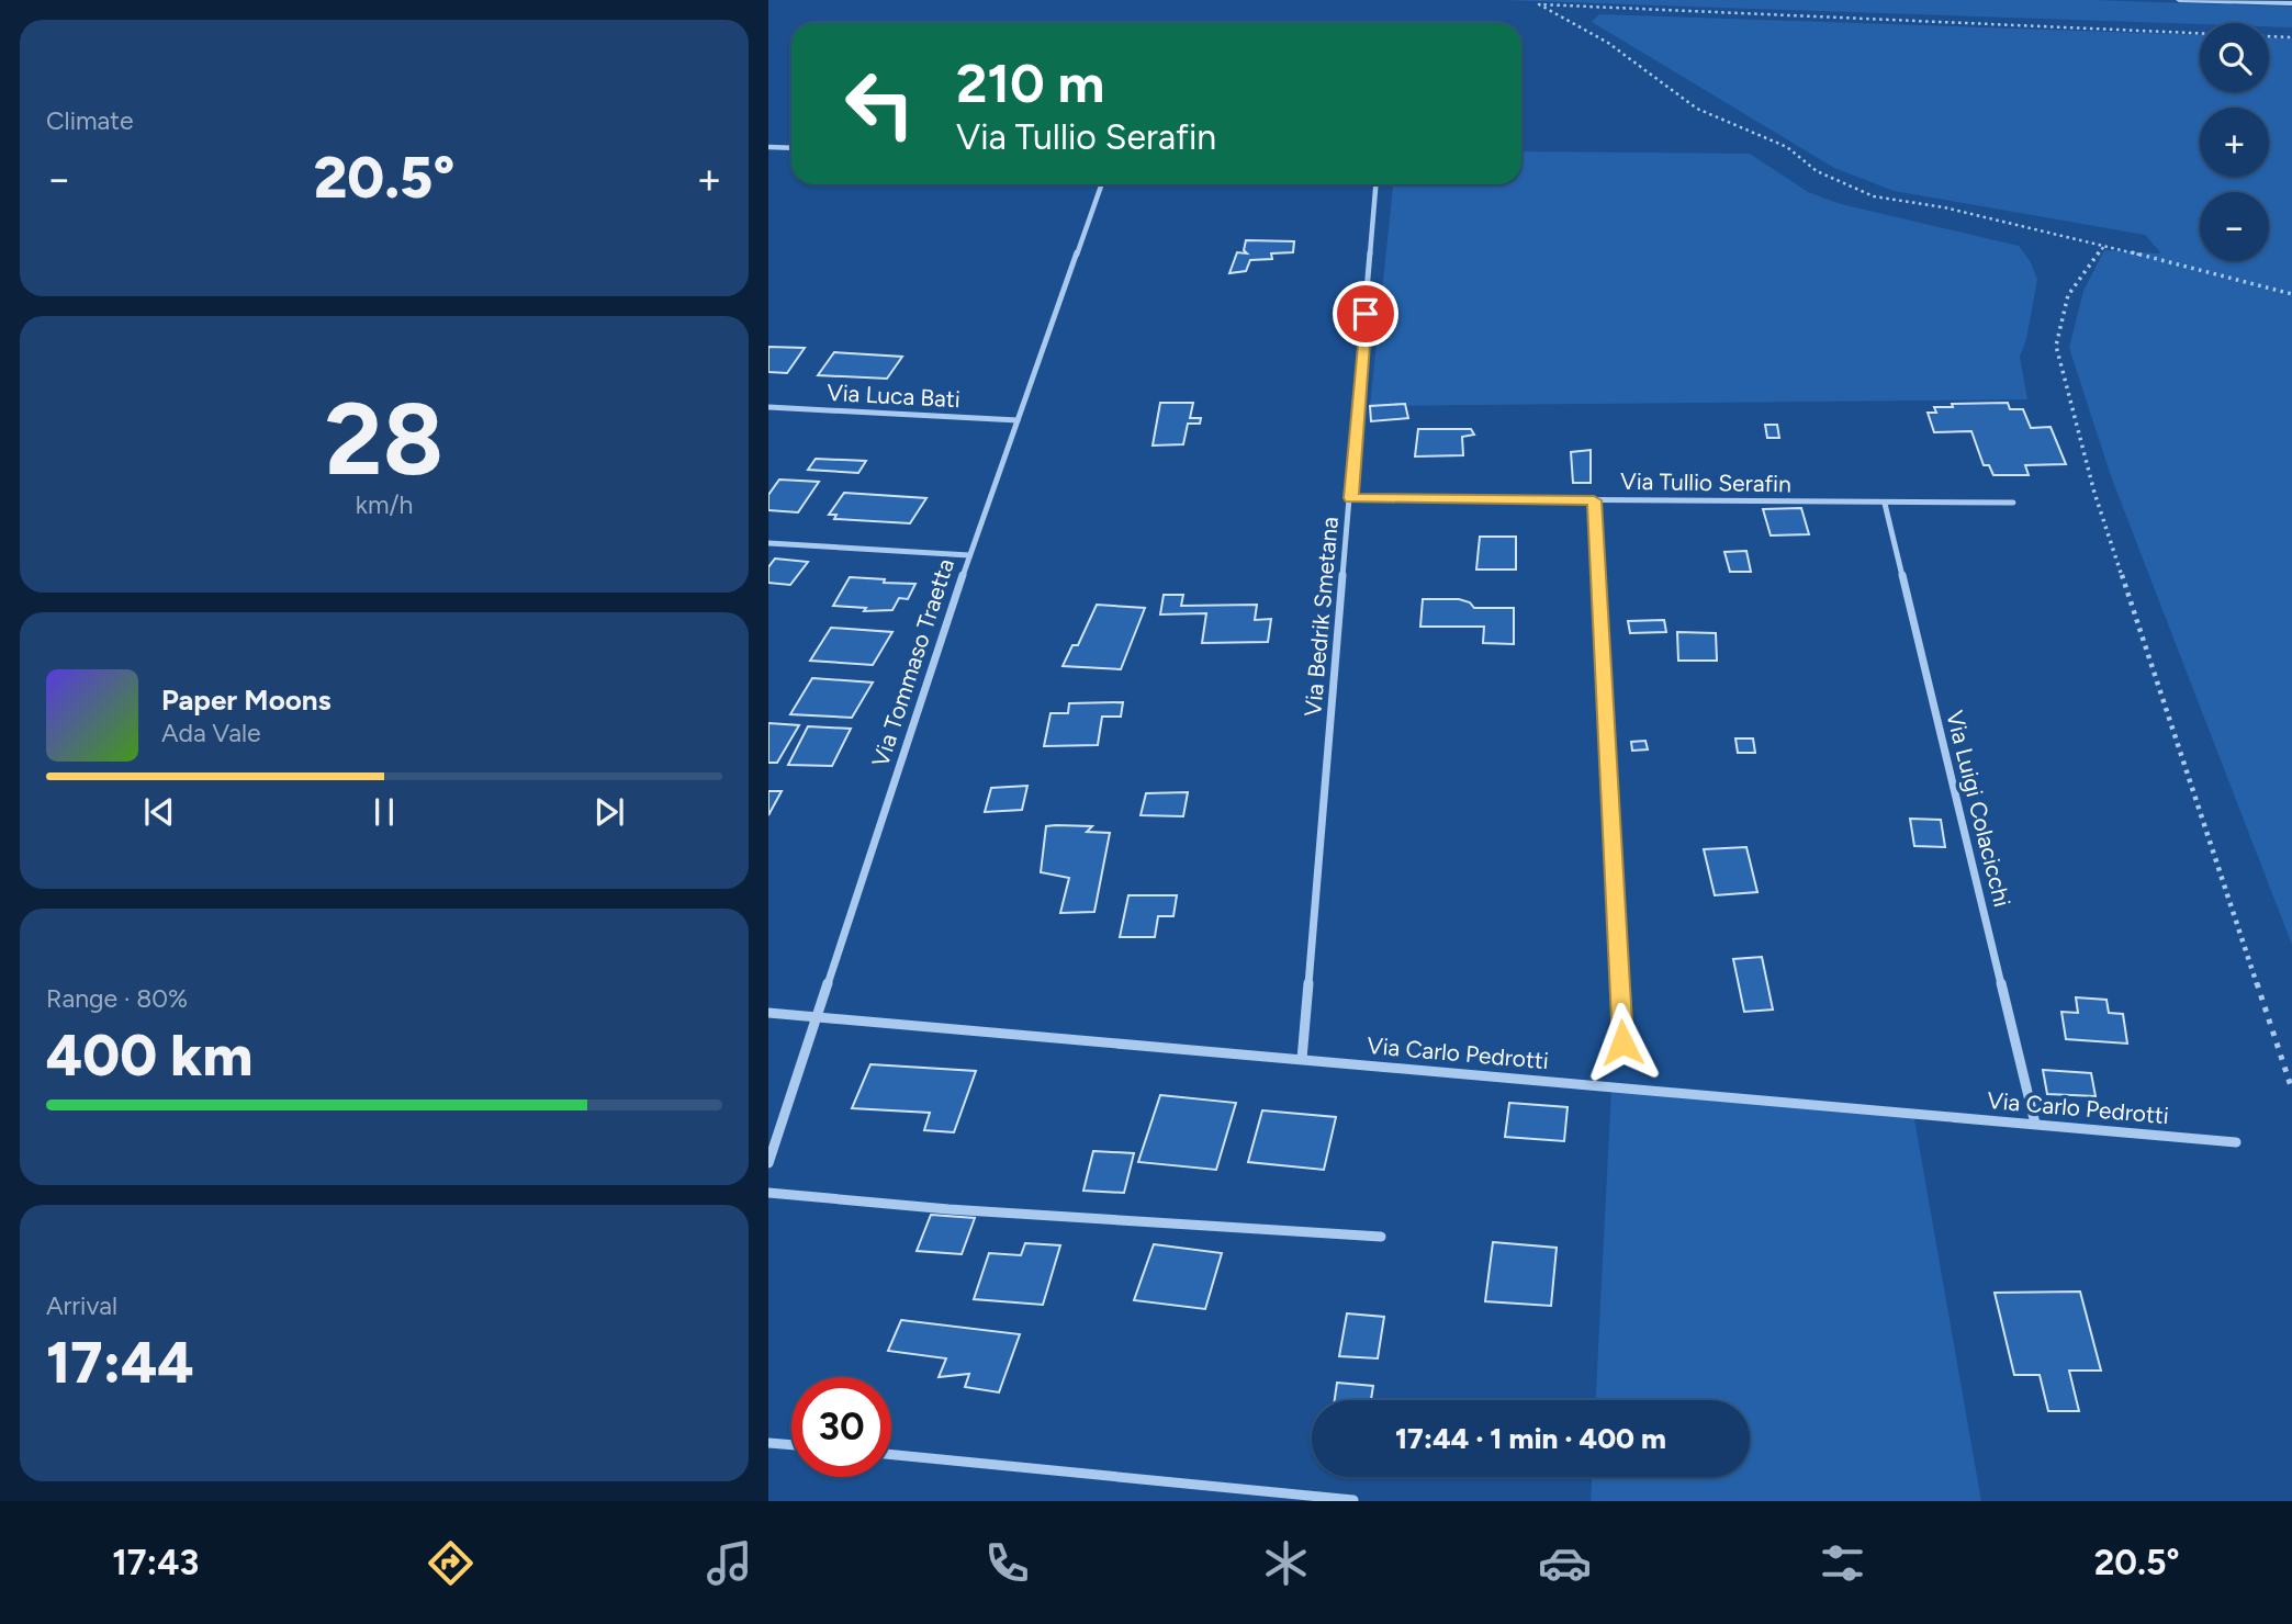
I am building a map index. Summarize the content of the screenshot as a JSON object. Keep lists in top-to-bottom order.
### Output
{
  "streets": {
    "street": [
      "Via Luca Bati",
      "Via Tullio Serafin",
      "Via Bedrik Smetana",
      "Via Tommaso Traetta",
      "Via Luigi Colacicchi",
      "Via Carlo Pedrotti"
    ]
  },
  "crossings": [
    ["Via Luca Bati", "Via Tommaso Traetta"],
    ["Via Tullio Serafin", "Via Bedrik Smetana"],
    ["Via Tullio Serafin", "Via Luigi Colacicchi"],
    ["Via Bedrik Smetana", "Via Carlo Pedrotti"],
    ["Via Tommaso Traetta", "Via Carlo Pedrotti"],
    ["Via Luigi Colacicchi", "Via Carlo Pedrotti"]
  ],
  "page": {
    "tile": [
      "Climate",
      ["28", "km/h"],
      ["Range · 80%", "400 km"],
      ["Arrival", "17:44"]
    ],
    "map_buttons": ["+", "−"],
    "turn": ["210 m", "Via Tullio Serafin"],
    "heat": ["−", "20.5°", "+"],
    "song": ["Paper Moons", "Ada Vale"],
    "limit": "30",
    "trip": "17:44 · 1 min · 400 m",
    "tabs": ["17:43", "20.5°"]
  }
}
